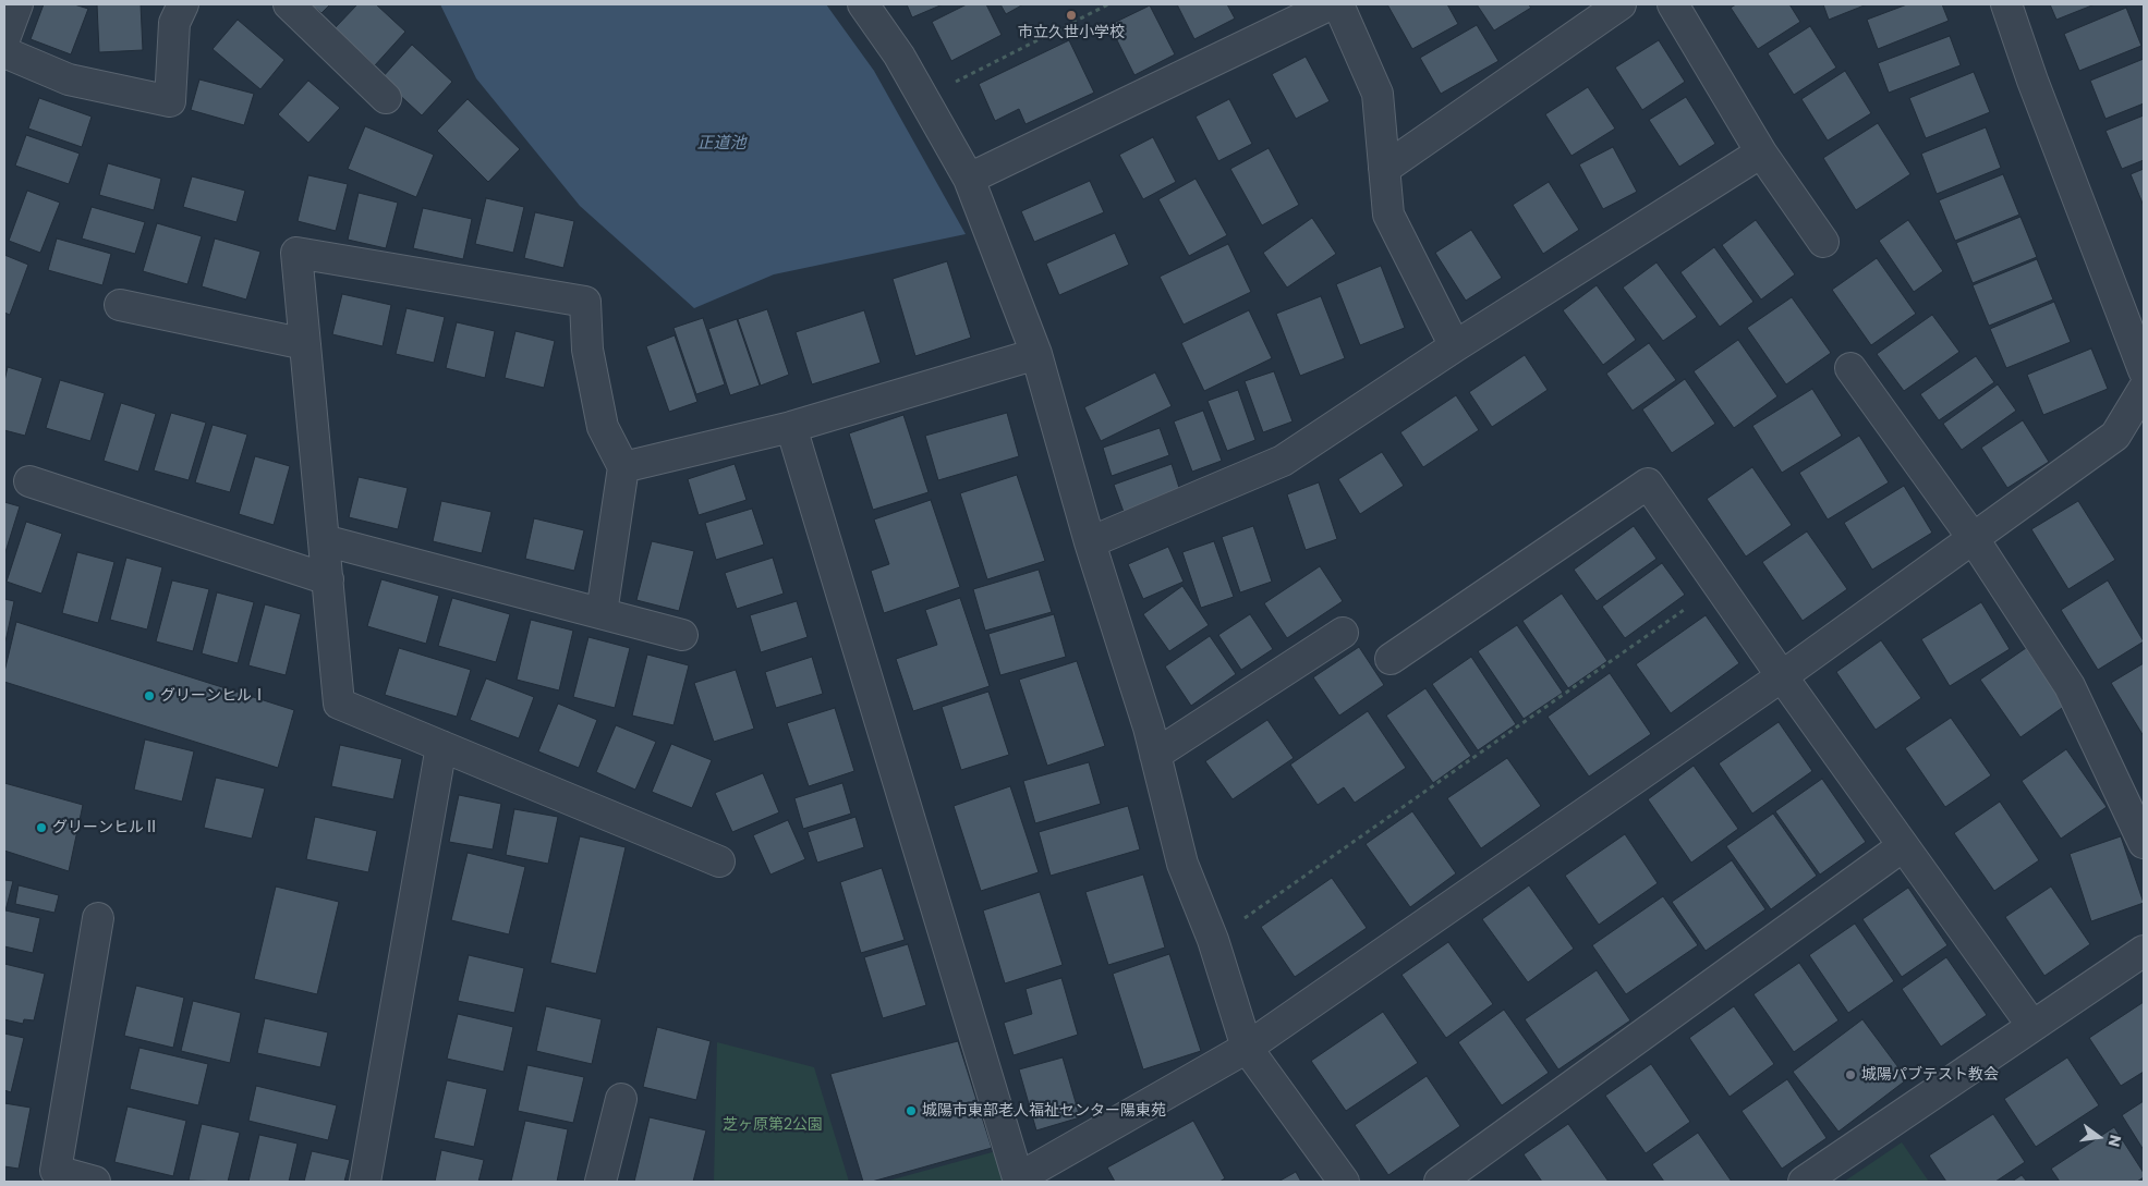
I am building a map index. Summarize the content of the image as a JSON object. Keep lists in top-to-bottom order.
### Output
{
  "water": ["正道池"],
  "parks": ["芝ヶ原第2公園"],
  "places": [
    "市立久世小学校",
    "グリーンヒルⅠ",
    "グリーンヒルⅡ",
    "城陽パブテスト教会",
    "城陽市東部老人福祉センター陽東苑"
  ],
  "north": "right"
}
